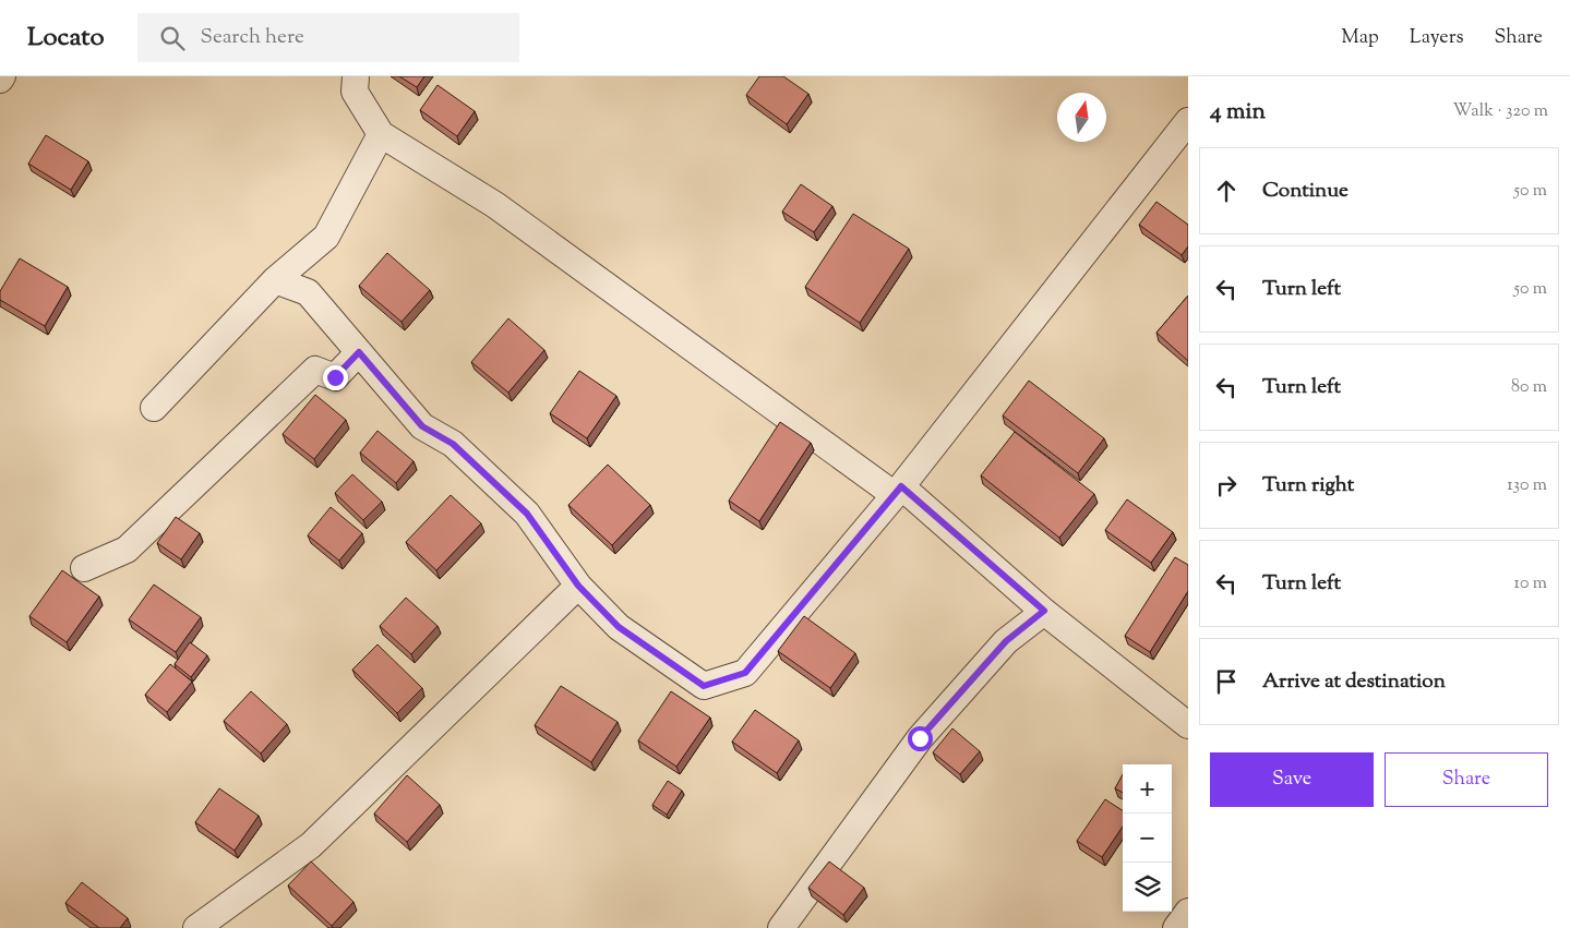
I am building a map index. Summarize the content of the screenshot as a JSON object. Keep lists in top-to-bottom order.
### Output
{
  "north": "top",
  "page": {
    "header": "Locato",
    "search": "Search here",
    "nav": ["Map", "Layers", "Share"],
    "heading": ["4 min", "Walk · 320 m"],
    "list": [
      ["Continue", "50 m"],
      ["Turn left", "50 m"],
      ["Turn left", "80 m"],
      ["Turn right", "130 m"],
      ["Turn left", "10 m"],
      "Arrive at destination"
    ],
    "buttons": ["Save", "Share"],
    "map_buttons": ["+", "−"]
  }
}
